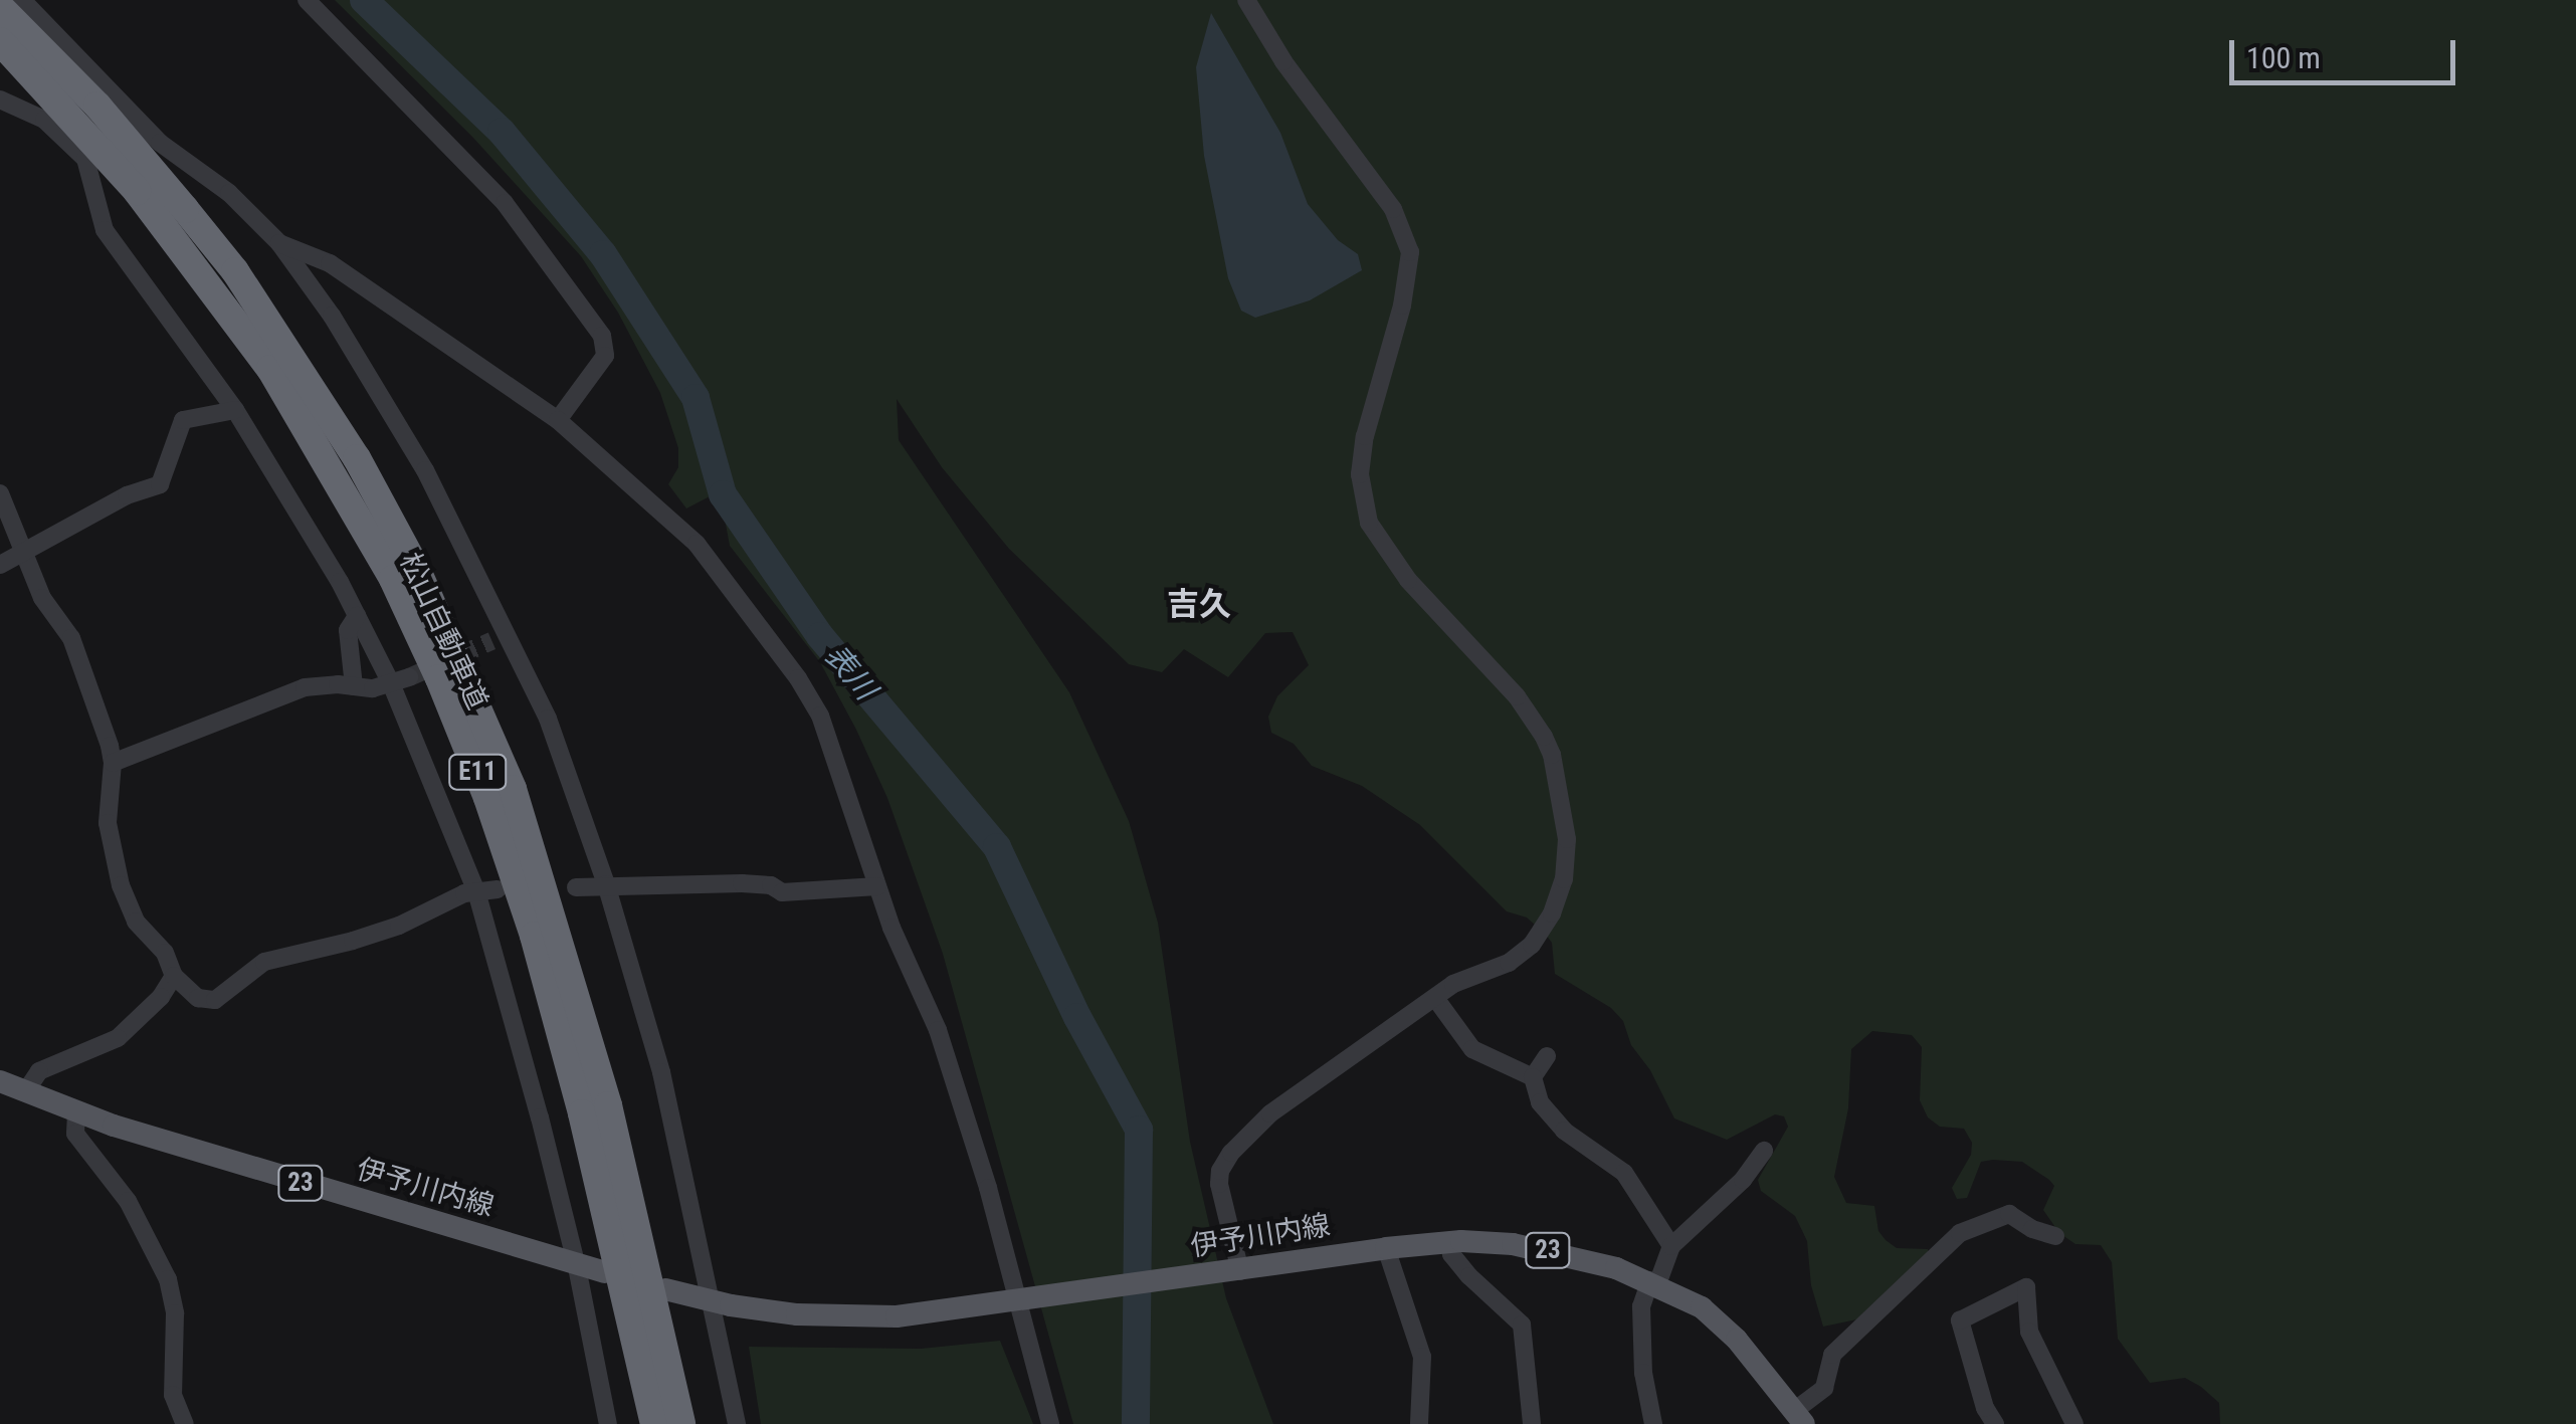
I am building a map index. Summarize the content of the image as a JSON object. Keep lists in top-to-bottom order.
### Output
{
  "streets": {
    "highway": ["松山自動車道", "E11"],
    "main road": ["23", "伊予川内線"]
  },
  "districts": ["吉久"],
  "water": ["表川"],
  "scale_bar": "100 m"
}
